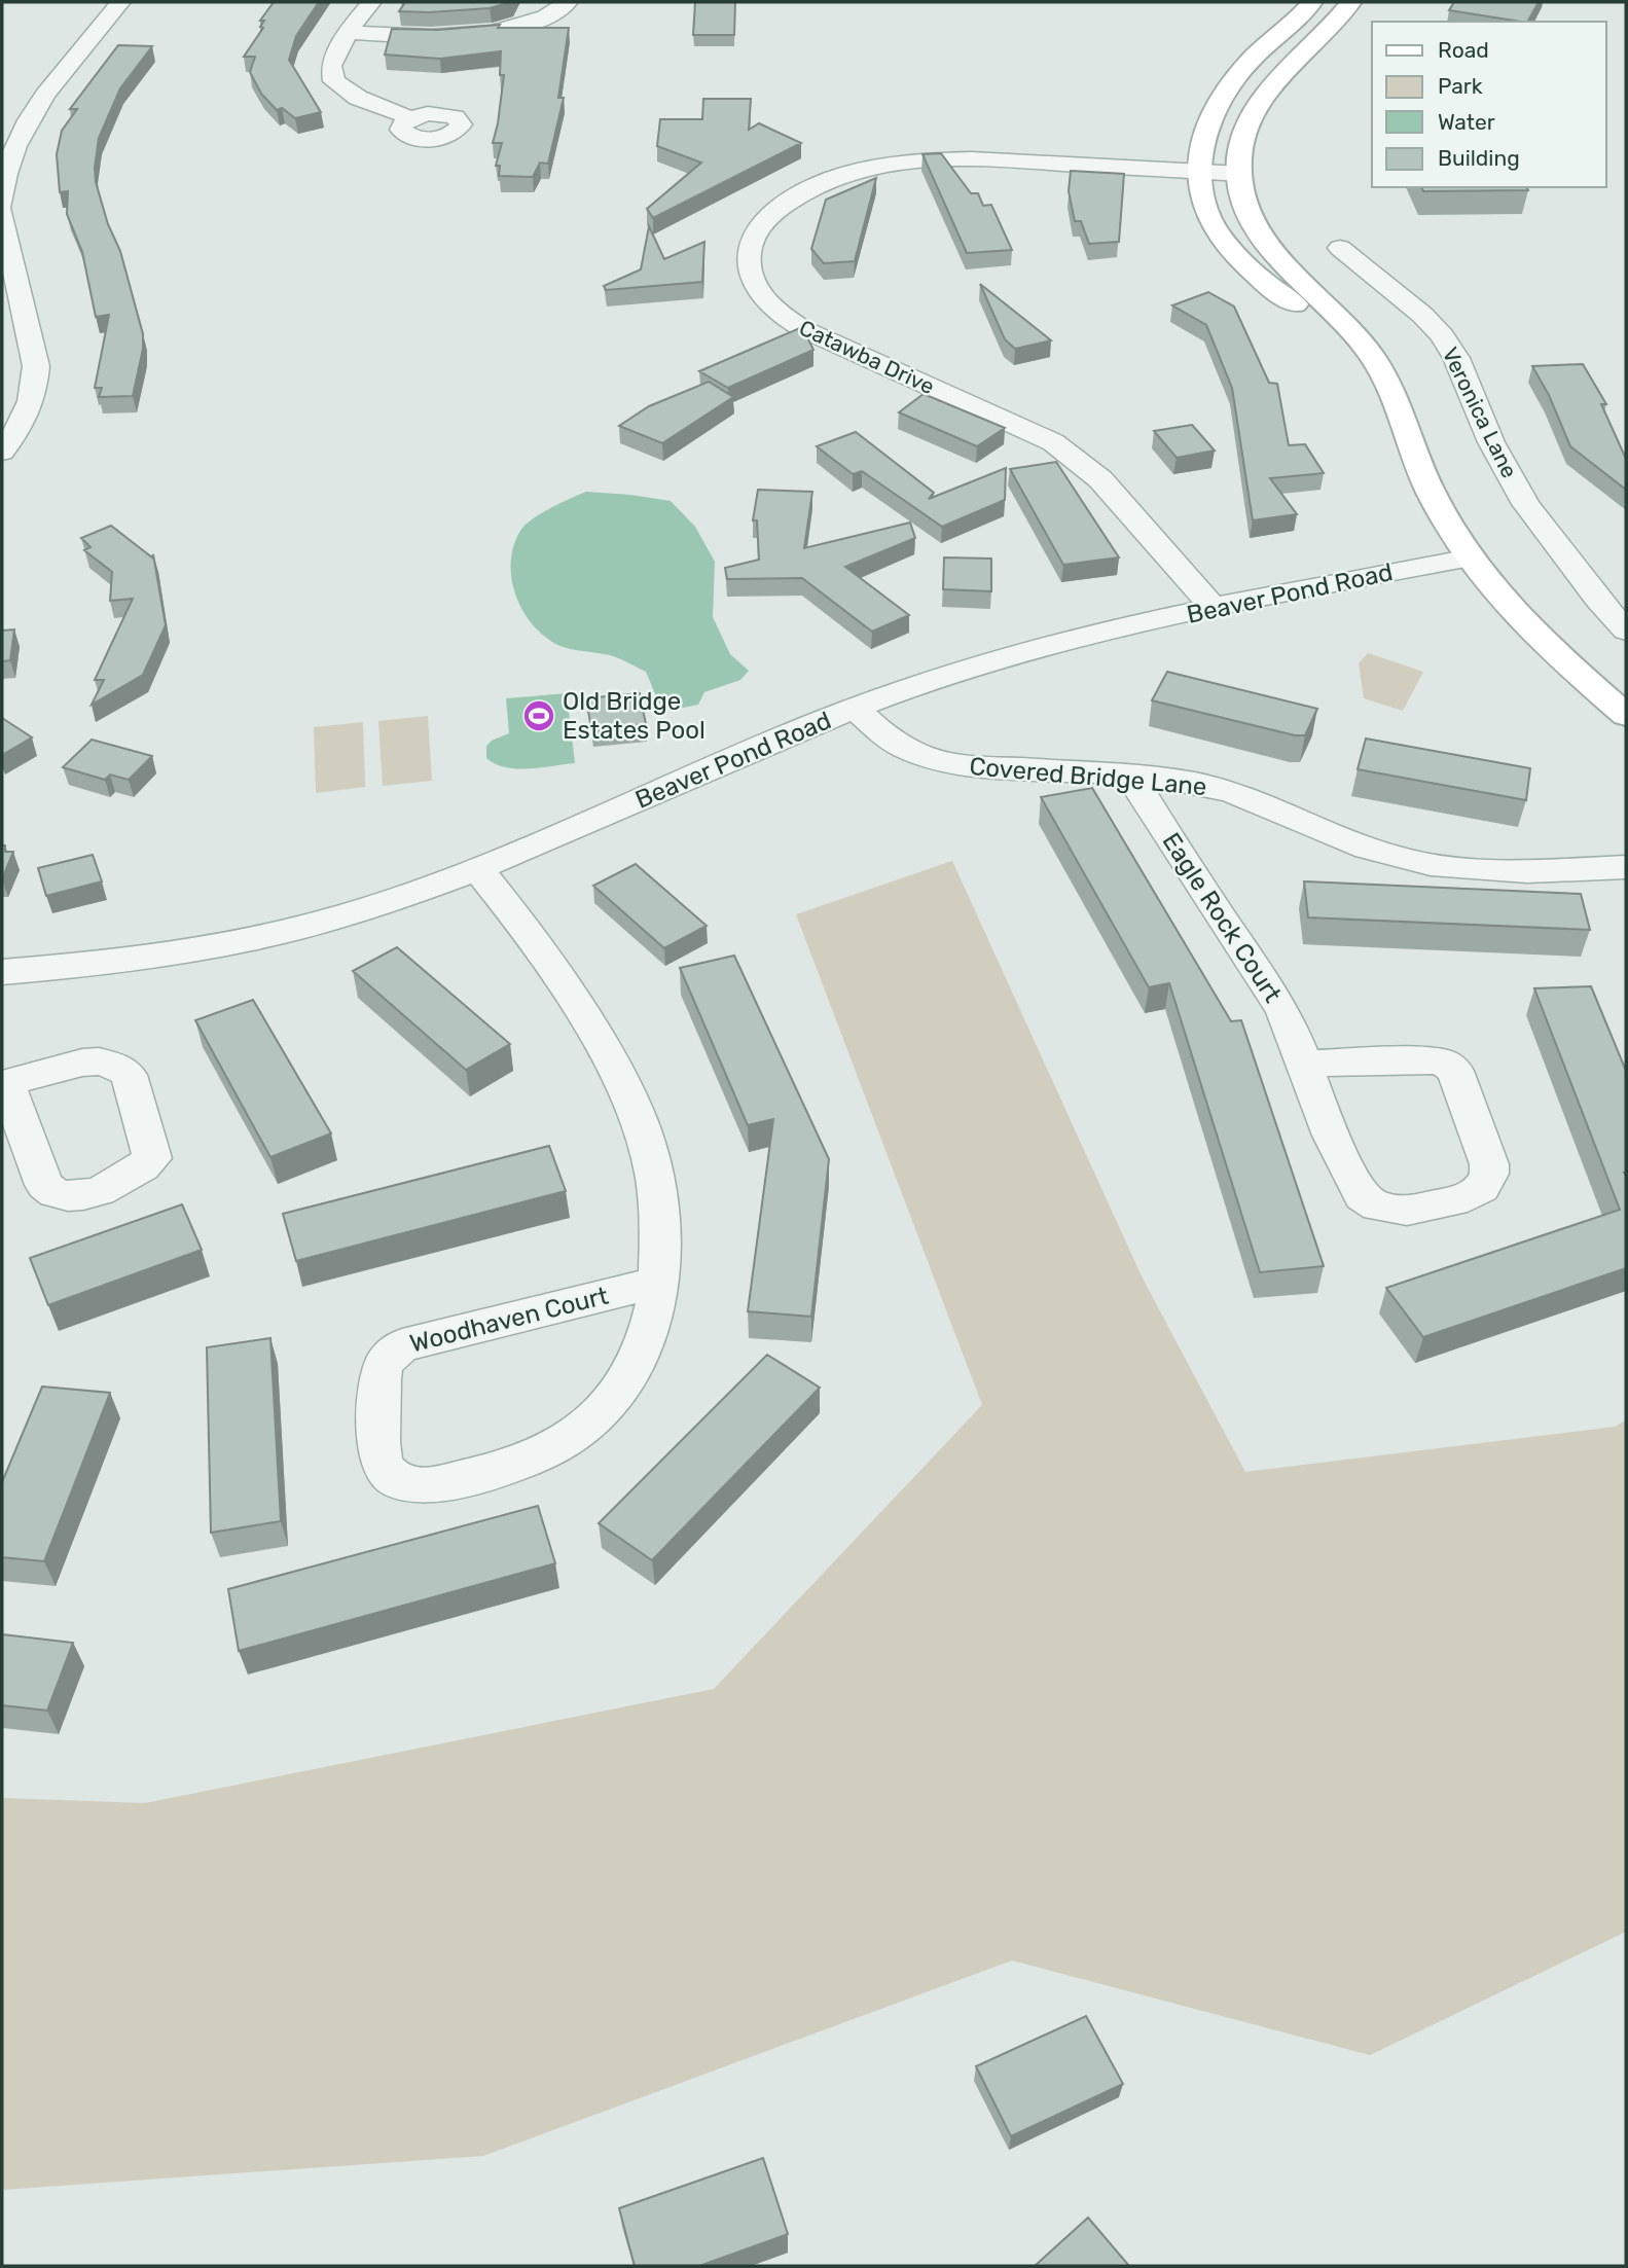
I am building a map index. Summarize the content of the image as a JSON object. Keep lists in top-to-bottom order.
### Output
{
  "streets": {
    "street": [
      "Catawba Drive",
      "Veronica Lane",
      "Beaver Pond Road",
      "Covered Bridge Lane",
      "Eagle Rock Court",
      "Woodhaven Court"
    ]
  },
  "crossings": [
    ["Catawba Drive", "Beaver Pond Road"],
    ["Beaver Pond Road", "Covered Bridge Lane"],
    ["Beaver Pond Road", "Woodhaven Court"],
    ["Covered Bridge Lane", "Eagle Rock Court"]
  ],
  "places": {
    "sports": ["Old Bridge Estates Pool"]
  },
  "legend": [
    "Road",
    "Park",
    "Water",
    "Building"
  ]
}
